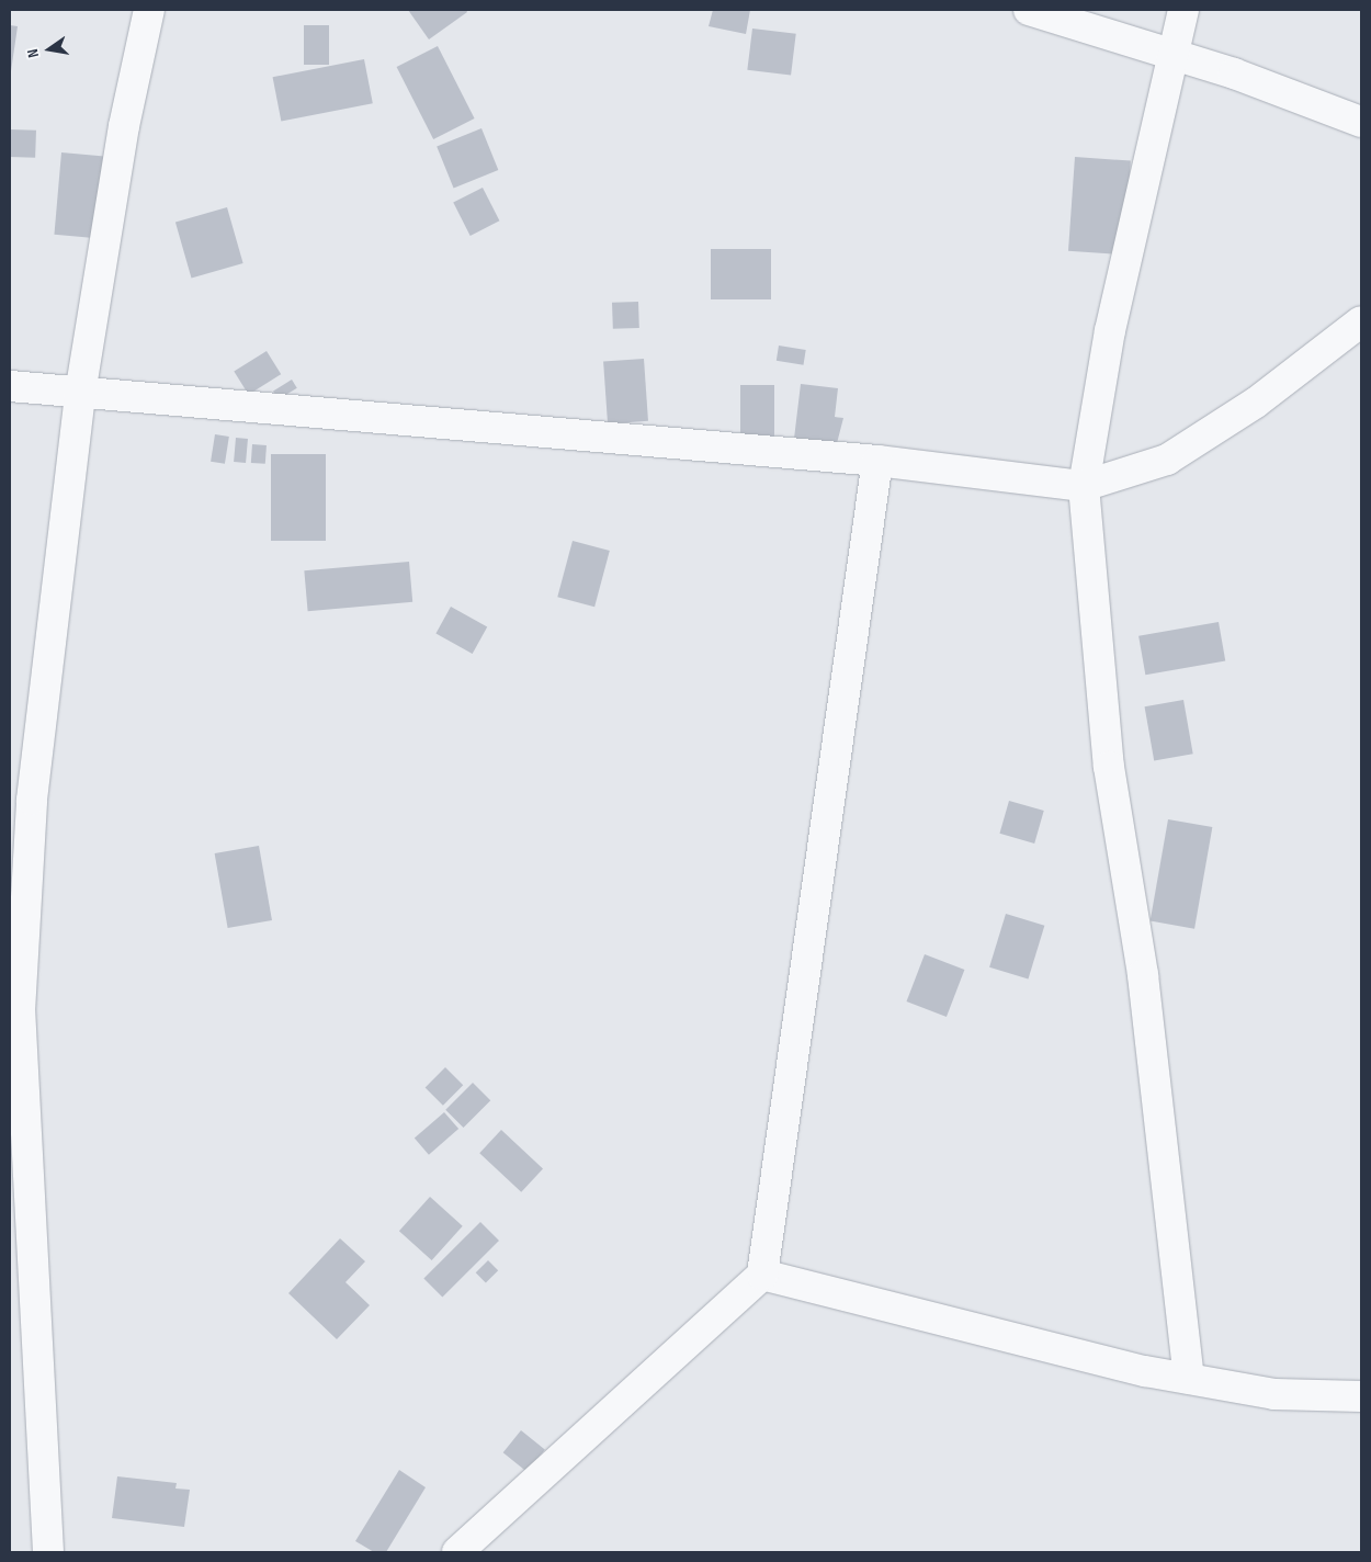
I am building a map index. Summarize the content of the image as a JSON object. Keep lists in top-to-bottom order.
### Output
{
  "north": "left"
}
